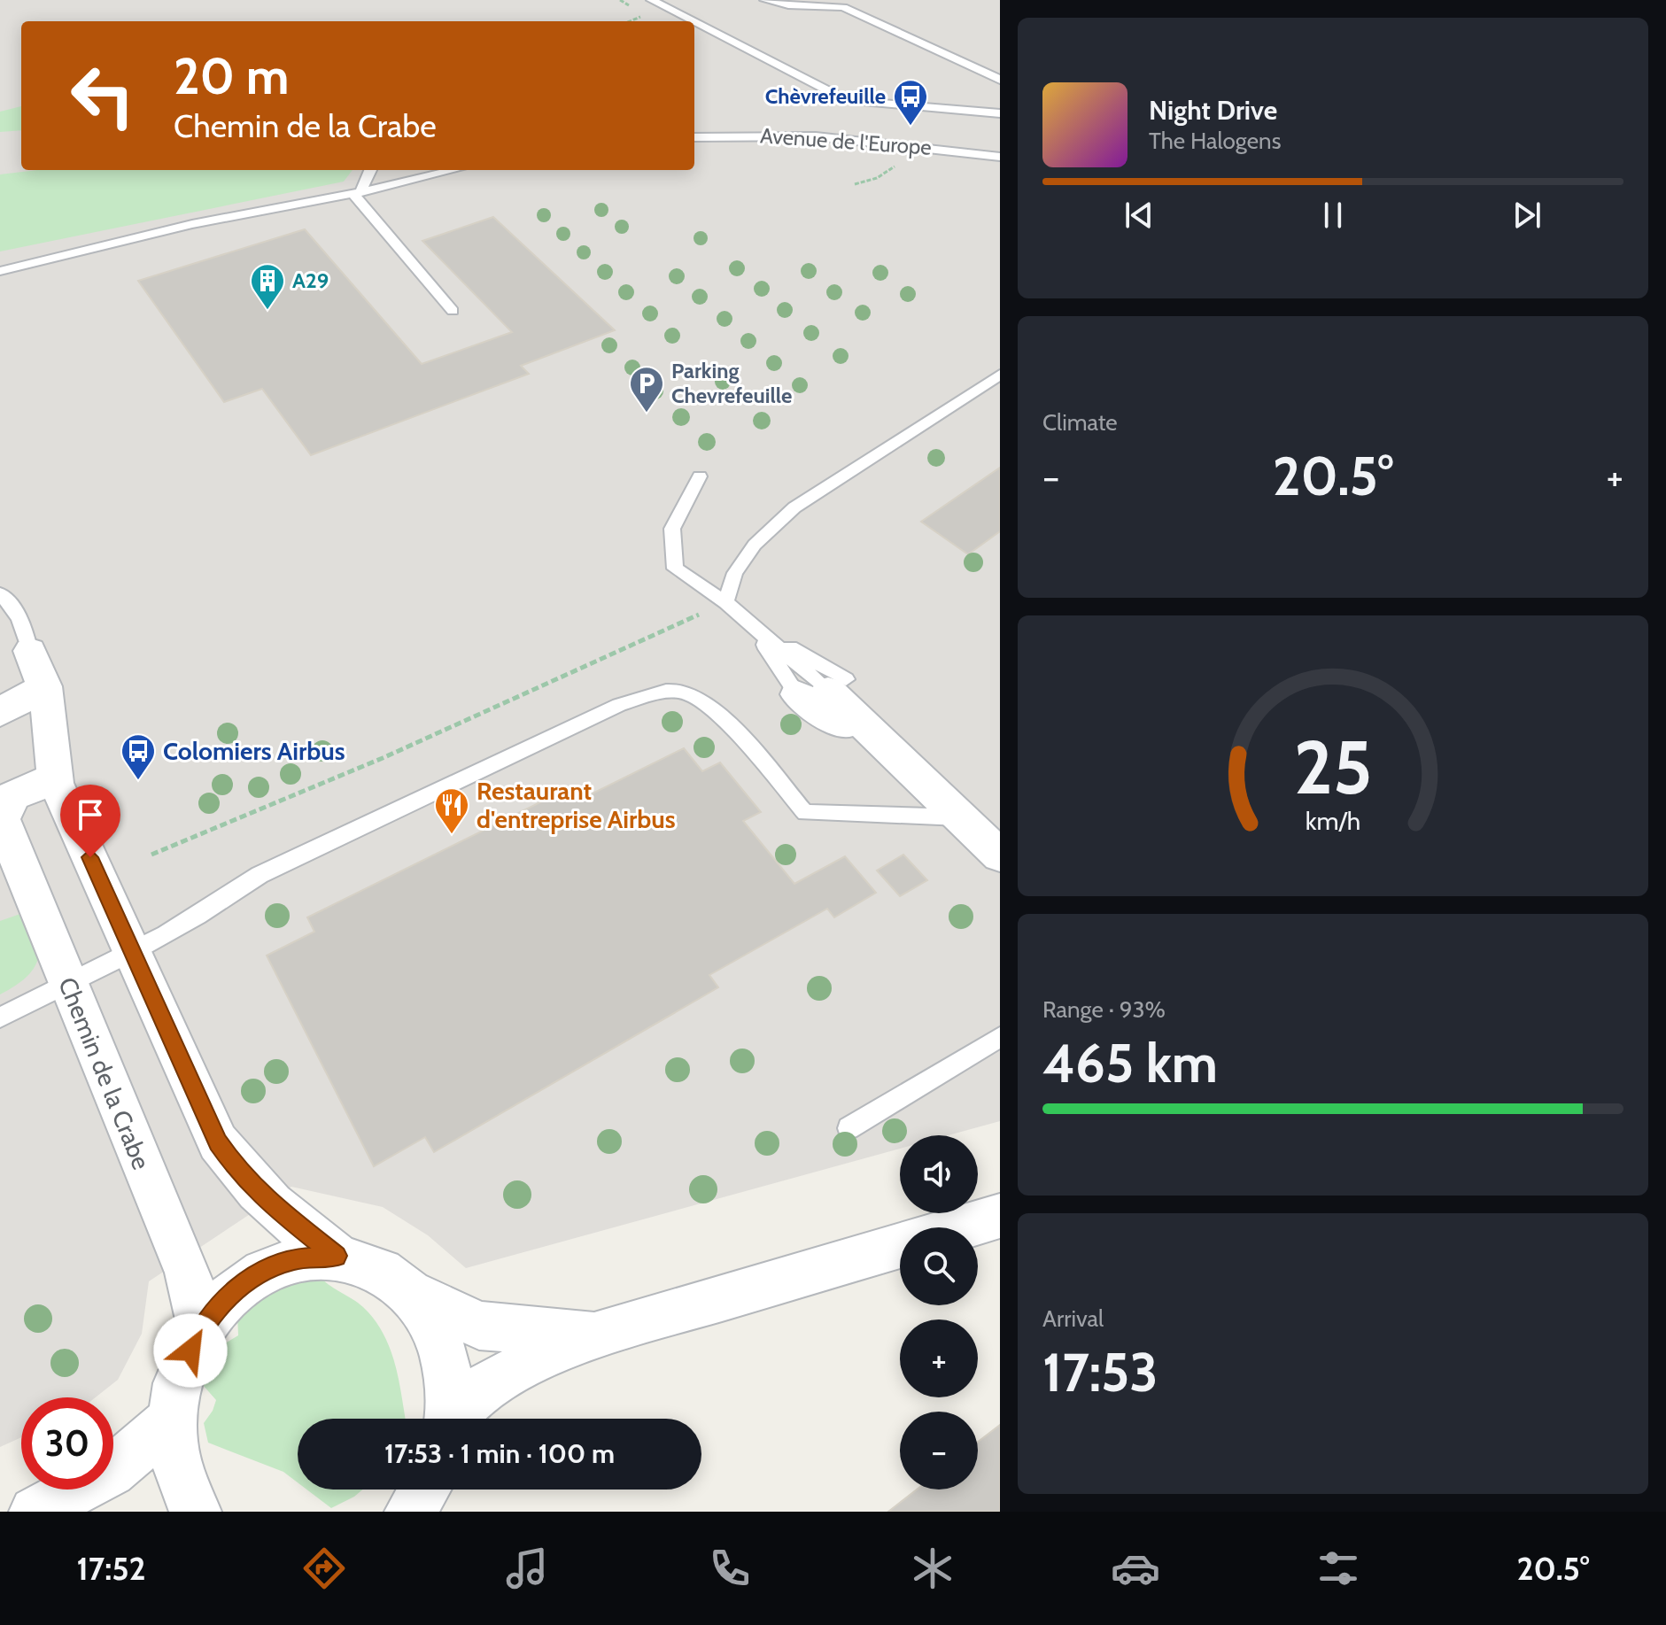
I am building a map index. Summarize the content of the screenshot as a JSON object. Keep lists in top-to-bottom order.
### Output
{
  "streets": {
    "street": ["Chemin de la Crabe"],
    "lane": ["Avenue de l'Europe"]
  },
  "places": {
    "bus stop": ["Chèvrefeuille", "Colomiers Airbus"],
    "building": ["A29"],
    "parking": ["Parking Chevrefeuille"],
    "restaurant": ["Restaurant d'entreprise Airbus"]
  },
  "page": {
    "turn": ["20 m", "Chemin de la Crabe"],
    "song": ["Night Drive", "The Halogens"],
    "tile": [
      "Climate",
      ["Range · 93%", "465 km"],
      ["Arrival", "17:53"]
    ],
    "heat": ["−", "20.5°", "+"],
    "map_buttons": ["+", "−"],
    "limit": "30",
    "trip": "17:53 · 1 min · 100 m",
    "tabs": ["17:52", "20.5°"],
    "gauge": ["25", "km/h"]
  }
}
